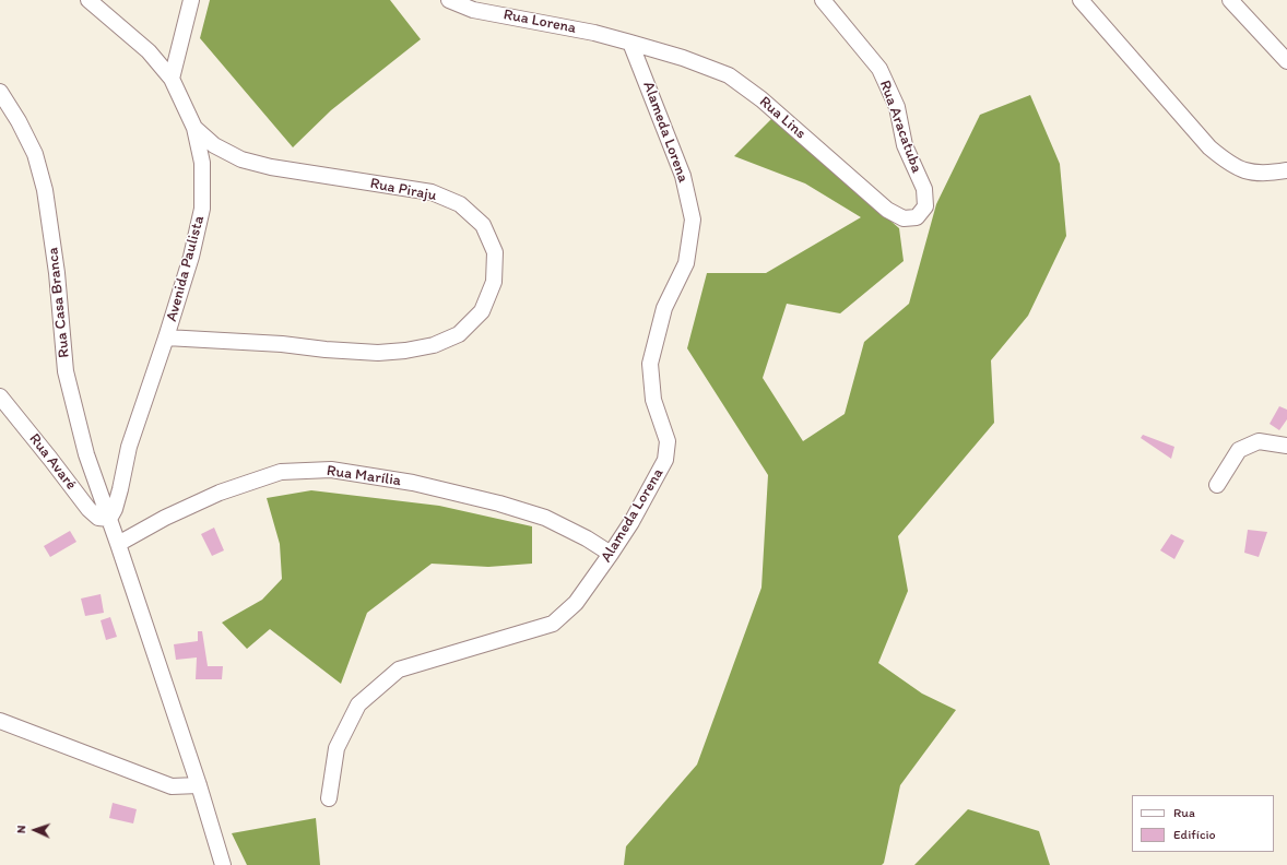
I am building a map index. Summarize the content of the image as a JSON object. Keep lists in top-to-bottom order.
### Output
{
  "streets": {
    "street": [
      "Rua Lorena",
      "Rua Lins",
      "Rua Aracatuba",
      "Alameda Lorena",
      "Rua Piraju",
      "Avenida Paulista",
      "Rua Casa Branca",
      "Rua Avaré",
      "Rua Marília"
    ]
  },
  "crossings": [
    ["Rua Lorena", "Rua Lins"],
    ["Rua Lorena", "Alameda Lorena"],
    ["Rua Lins", "Rua Aracatuba"],
    ["Rua Lins", "Alameda Lorena"],
    ["Alameda Lorena", "Rua Marília"],
    ["Rua Piraju", "Avenida Paulista"],
    ["Avenida Paulista", "Rua Casa Branca"],
    ["Avenida Paulista", "Rua Avaré"],
    ["Rua Casa Branca", "Rua Avaré"],
    ["Rua Casa Branca", "Rua Marília"]
  ],
  "legend": ["Rua", "Edifício"],
  "north": "left"
}
